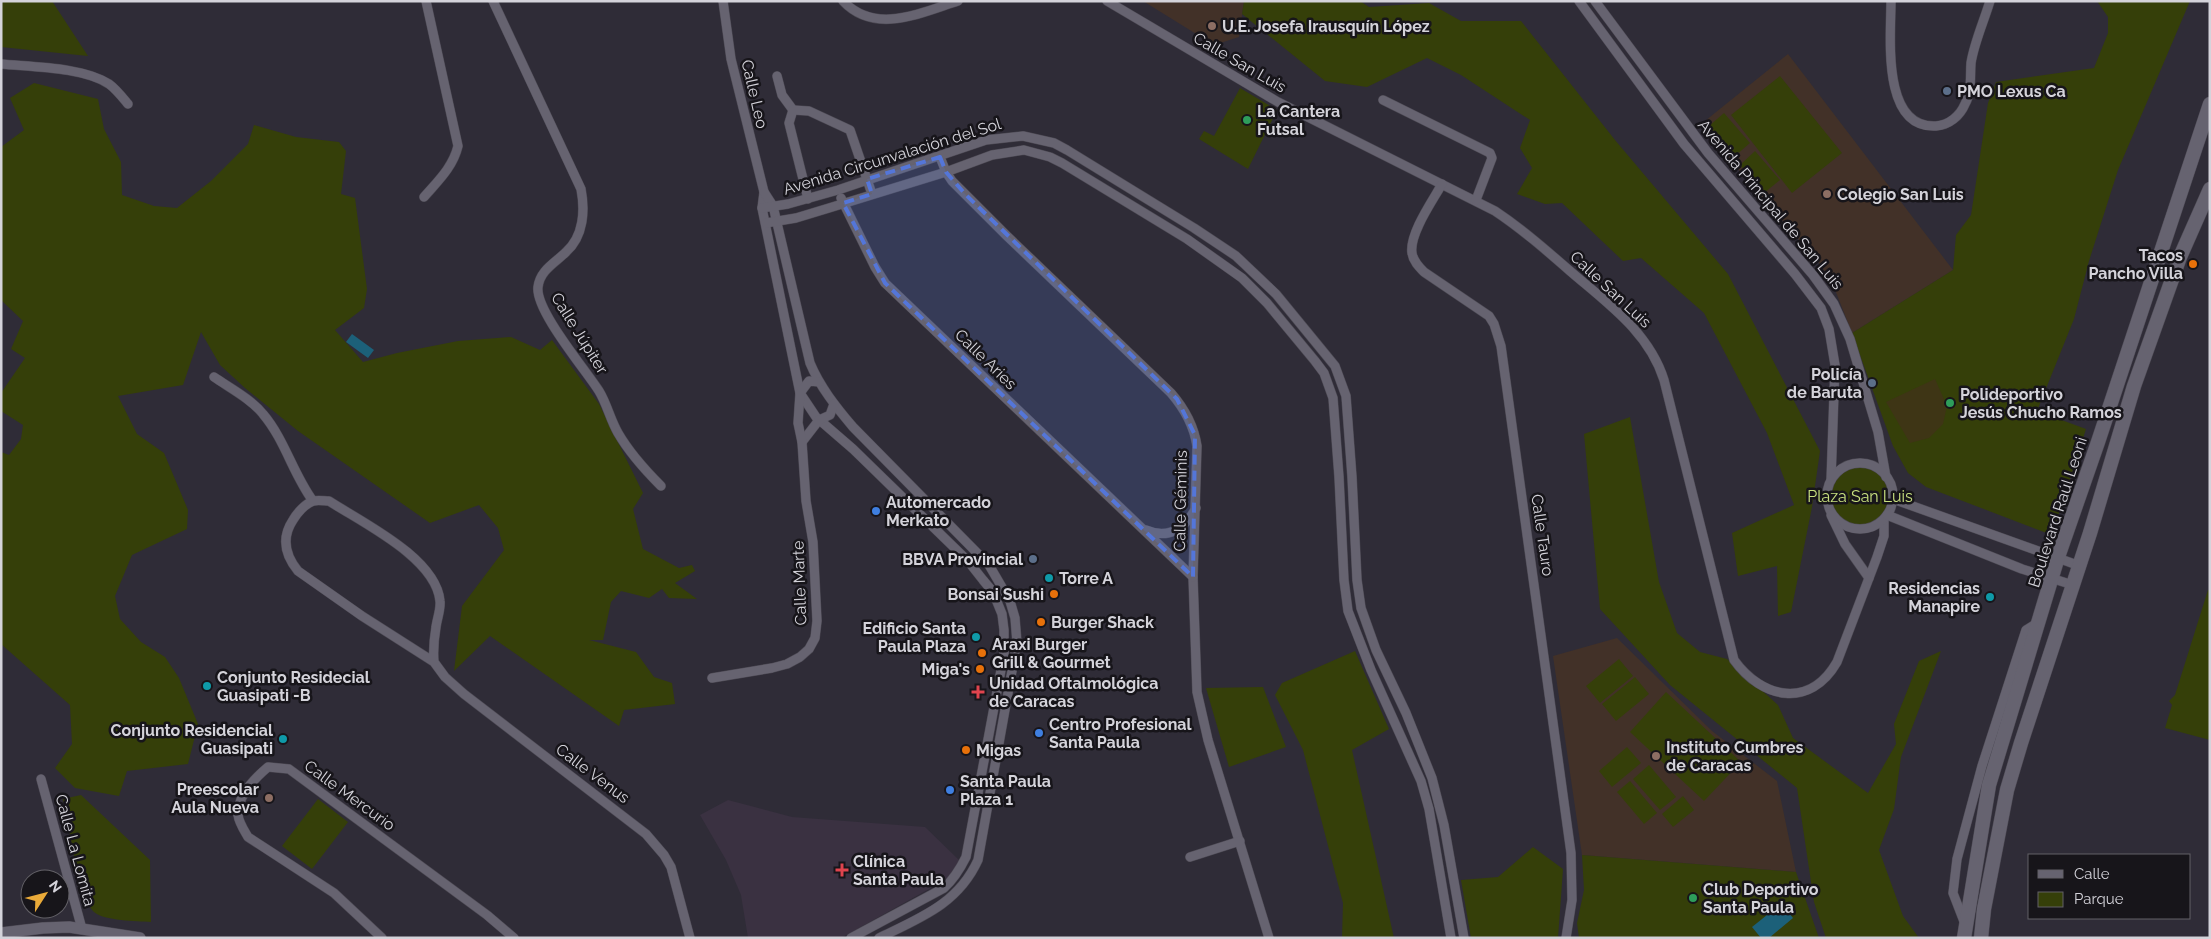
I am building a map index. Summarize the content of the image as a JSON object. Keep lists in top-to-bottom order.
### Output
{
  "streets": {
    "main road": ["Boulevard Raúl Leoni"],
    "street": [
      "Calle San Luis",
      "Calle Leo",
      "Avenida Circunvalación del Sol",
      "Avenida Principal de San Luis",
      "Calle Júpiter",
      "Calle Aries",
      "Calle Géminis",
      "Calle Tauro",
      "Calle Marte",
      "Calle Venus",
      "Calle Mercurio",
      "Calle La Lomita"
    ]
  },
  "crossings": [
    ["Calle San Luis", "Avenida Principal de San Luis"],
    ["Calle San Luis", "Calle Tauro"],
    ["Calle Leo", "Avenida Circunvalación del Sol"],
    ["Avenida Circunvalación del Sol", "Calle Aries"],
    ["Avenida Circunvalación del Sol", "Calle Géminis"],
    ["Avenida Circunvalación del Sol", "Calle Marte"],
    ["Calle Aries", "Calle Géminis"]
  ],
  "parks": ["Plaza San Luis"],
  "places": {
    "other": [
      "U.E. Josefa Irausquín López",
      "PMO Lexus Ca",
      "La Cantera Futsal",
      "Colegio San Luis",
      "Tacos Pancho Villa",
      "Policía de Baruta",
      "Polideportivo Jesús Chucho Ramos",
      "Automercado Merkato",
      "BBVA Provincial",
      "Torre A",
      "Bonsai Sushi",
      "Residencias Manapire",
      "Burger Shack",
      "Edificio Santa Paula Plaza",
      "Araxi Burger Grill & Gourmet",
      "Miga's",
      "Conjunto Residecial Guasipati -B",
      "Centro Profesional Santa Paula",
      "Conjunto Residencial Guasipati",
      "Migas",
      "Instituto Cumbres de Caracas",
      "Santa Paula Plaza 1",
      "Preescolar Aula Nueva",
      "Club Deportivo Santa Paula"
    ],
    "health": ["Unidad Oftalmológica de Caracas", "Clínica Santa Paula"]
  },
  "legend": ["Calle", "Parque"],
  "north": "top right"
}
